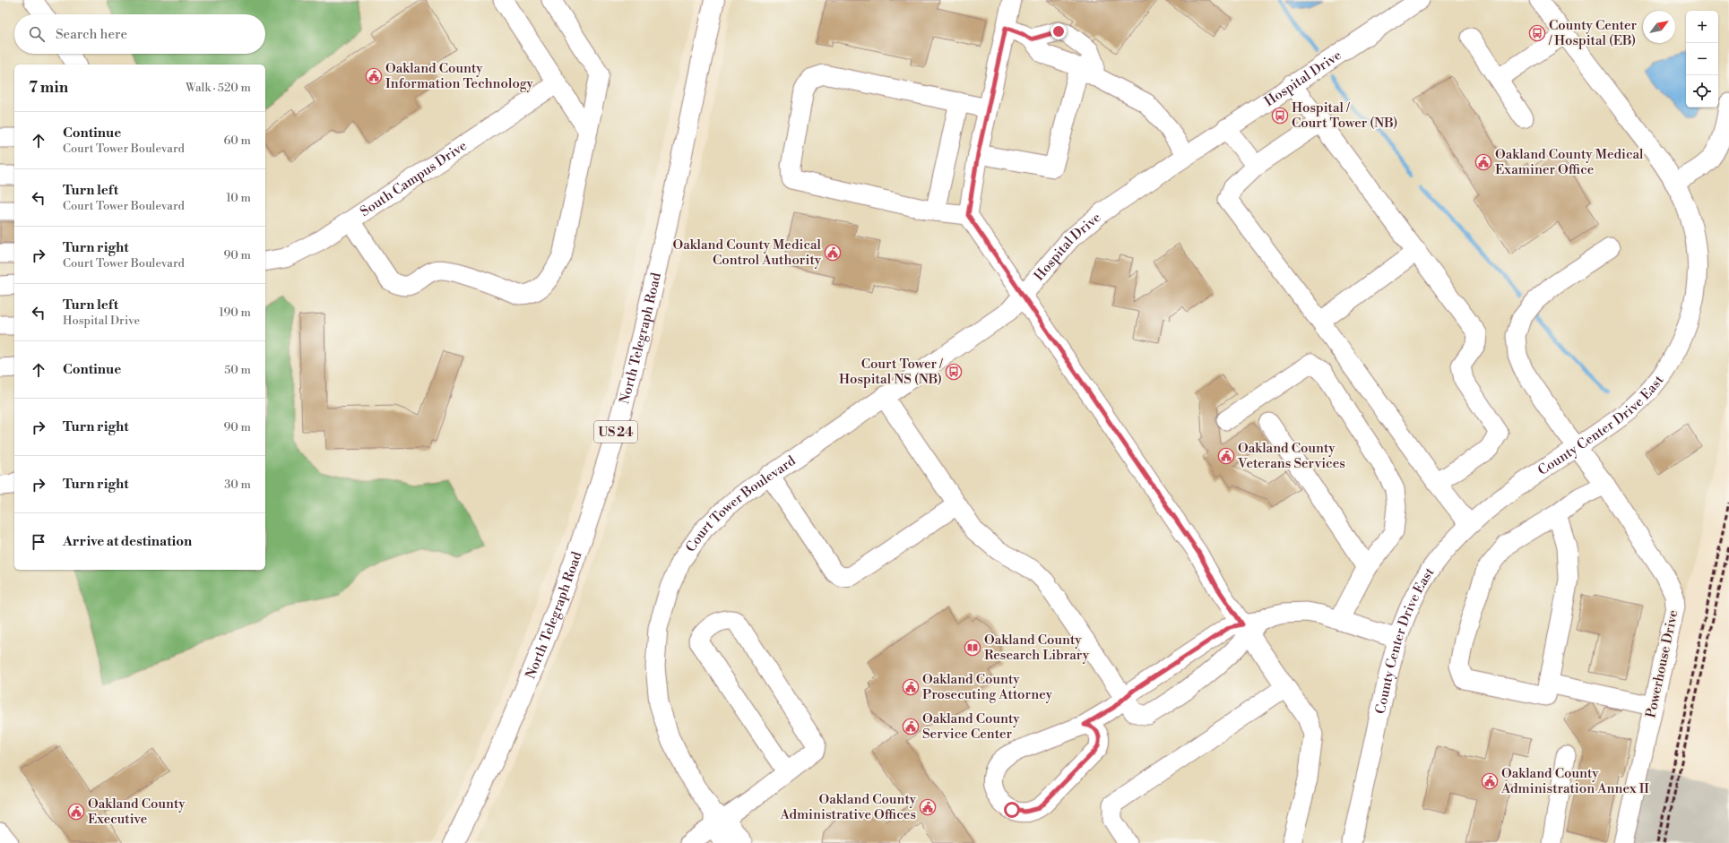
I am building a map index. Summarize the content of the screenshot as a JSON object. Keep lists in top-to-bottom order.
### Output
{
  "streets": {
    "main road": ["North Telegraph Road", "US 24"],
    "street": [
      "Hospital Drive",
      "South Campus Drive",
      "County Center Drive East",
      "Court Tower Boulevard",
      "Powerhouse Drive"
    ]
  },
  "crossings": [
    ["Hospital Drive", "Court Tower Boulevard"],
    ["County Center Drive East", "Powerhouse Drive"]
  ],
  "places": {
    "bus stop": ["County Center / Hospital (EB)", "Hospital / Court Tower (NB)", "Court Tower / Hospital NS (NB)"],
    "public building": [
      "Oakland County Information Technology",
      "Oakland County Medical Examiner Office",
      "Oakland County Medical Control Authority",
      "Oakland County Veterans Services",
      "Oakland County Prosecuting Attorney",
      "Oakland County Service Center",
      "Oakland County Administration Annex II",
      "Oakland County Administrative Offices",
      "Oakland County Executive"
    ],
    "library": ["Oakland County Research Library"]
  },
  "north": "top right",
  "page": {
    "map_buttons": ["+", "−"],
    "search": "Search here",
    "heading": ["7 min", "Walk · 520 m"],
    "list": [
      ["Continue", "Court Tower Boulevard", "60 m"],
      ["Turn left", "Court Tower Boulevard", "10 m"],
      ["Turn right", "Court Tower Boulevard", "90 m"],
      ["Turn left", "Hospital Drive", "190 m"],
      ["Continue", "50 m"],
      ["Turn right", "90 m"],
      ["Turn right", "30 m"],
      "Arrive at destination"
    ]
  }
}
